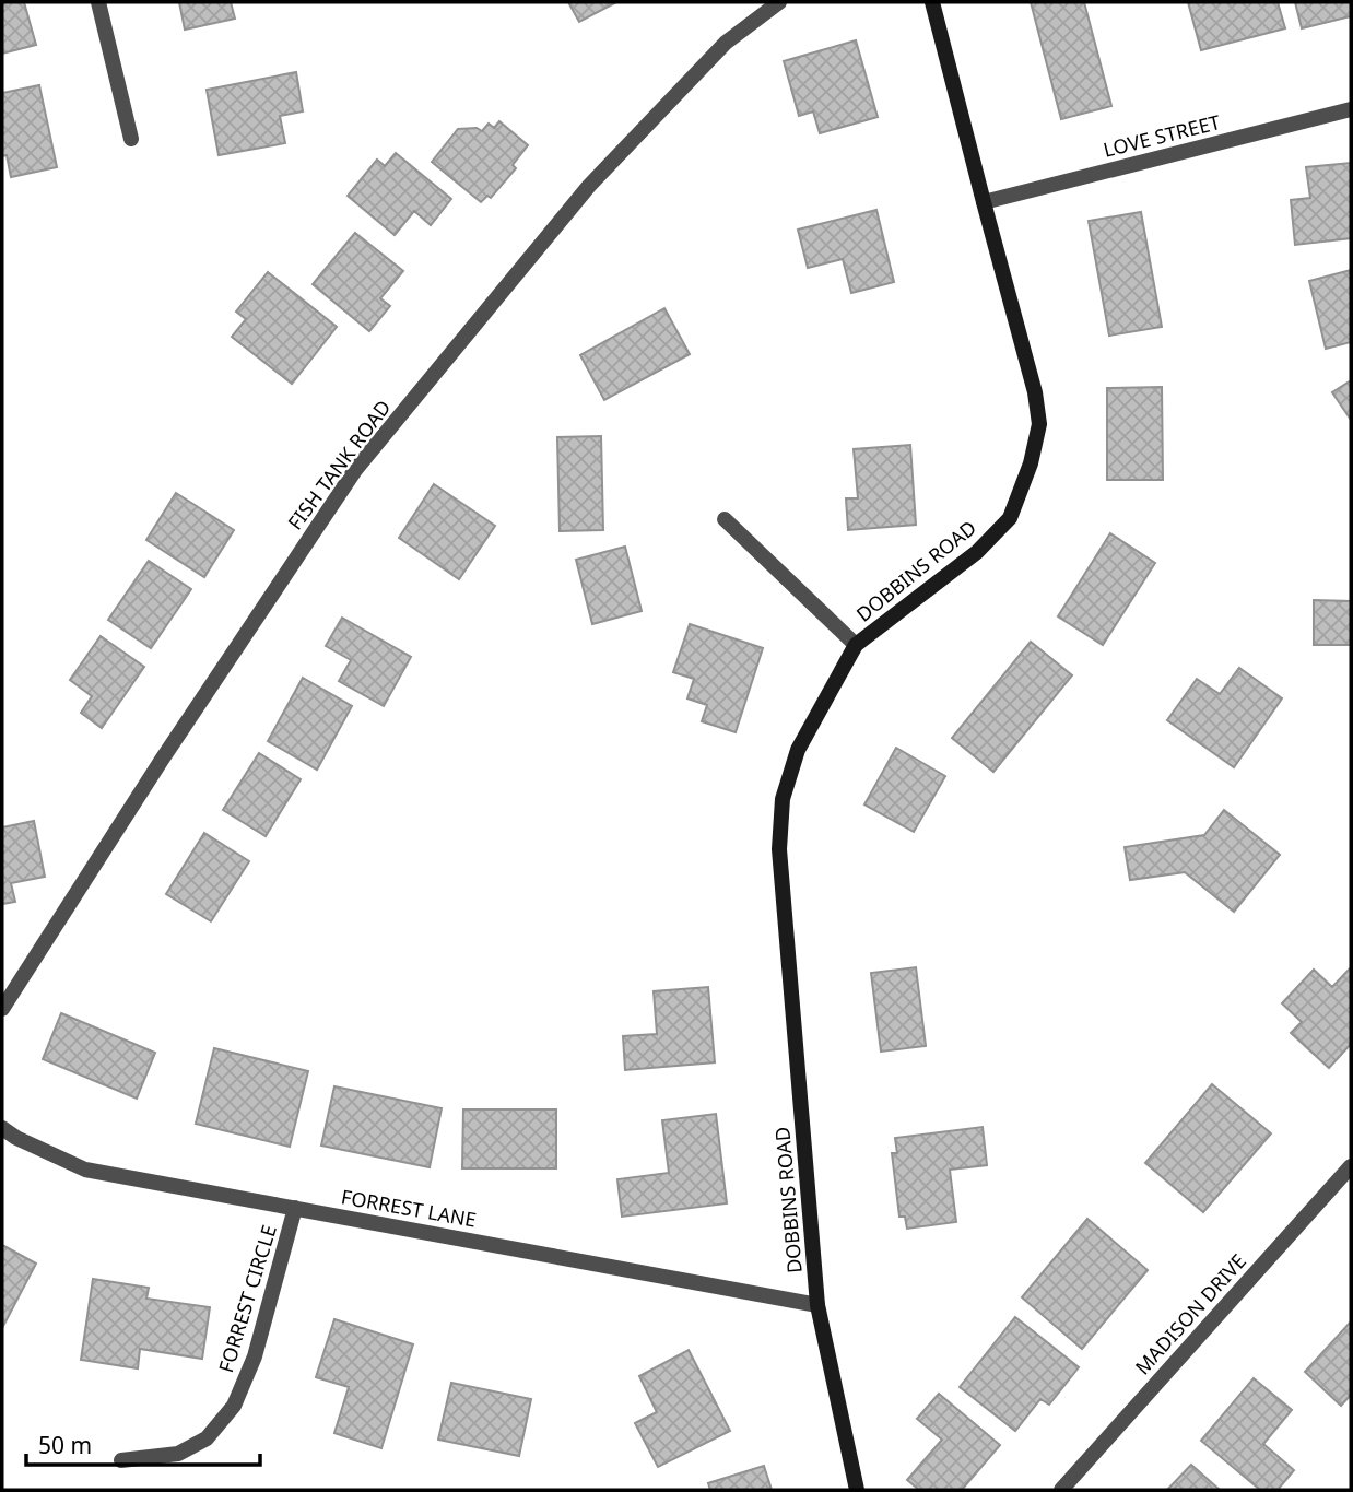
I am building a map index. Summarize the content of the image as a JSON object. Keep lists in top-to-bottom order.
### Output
{
  "streets": {
    "street": [
      "LOVE STREET",
      "FISH TANK ROAD",
      "DOBBINS ROAD",
      "FORREST LANE",
      "FORREST CIRCLE",
      "MADISON DRIVE"
    ]
  },
  "crossings": [
    ["LOVE STREET", "DOBBINS ROAD"],
    ["DOBBINS ROAD", "FORREST LANE"],
    ["FORREST LANE", "FORREST CIRCLE"]
  ],
  "scale_bar": "50 m"
}
